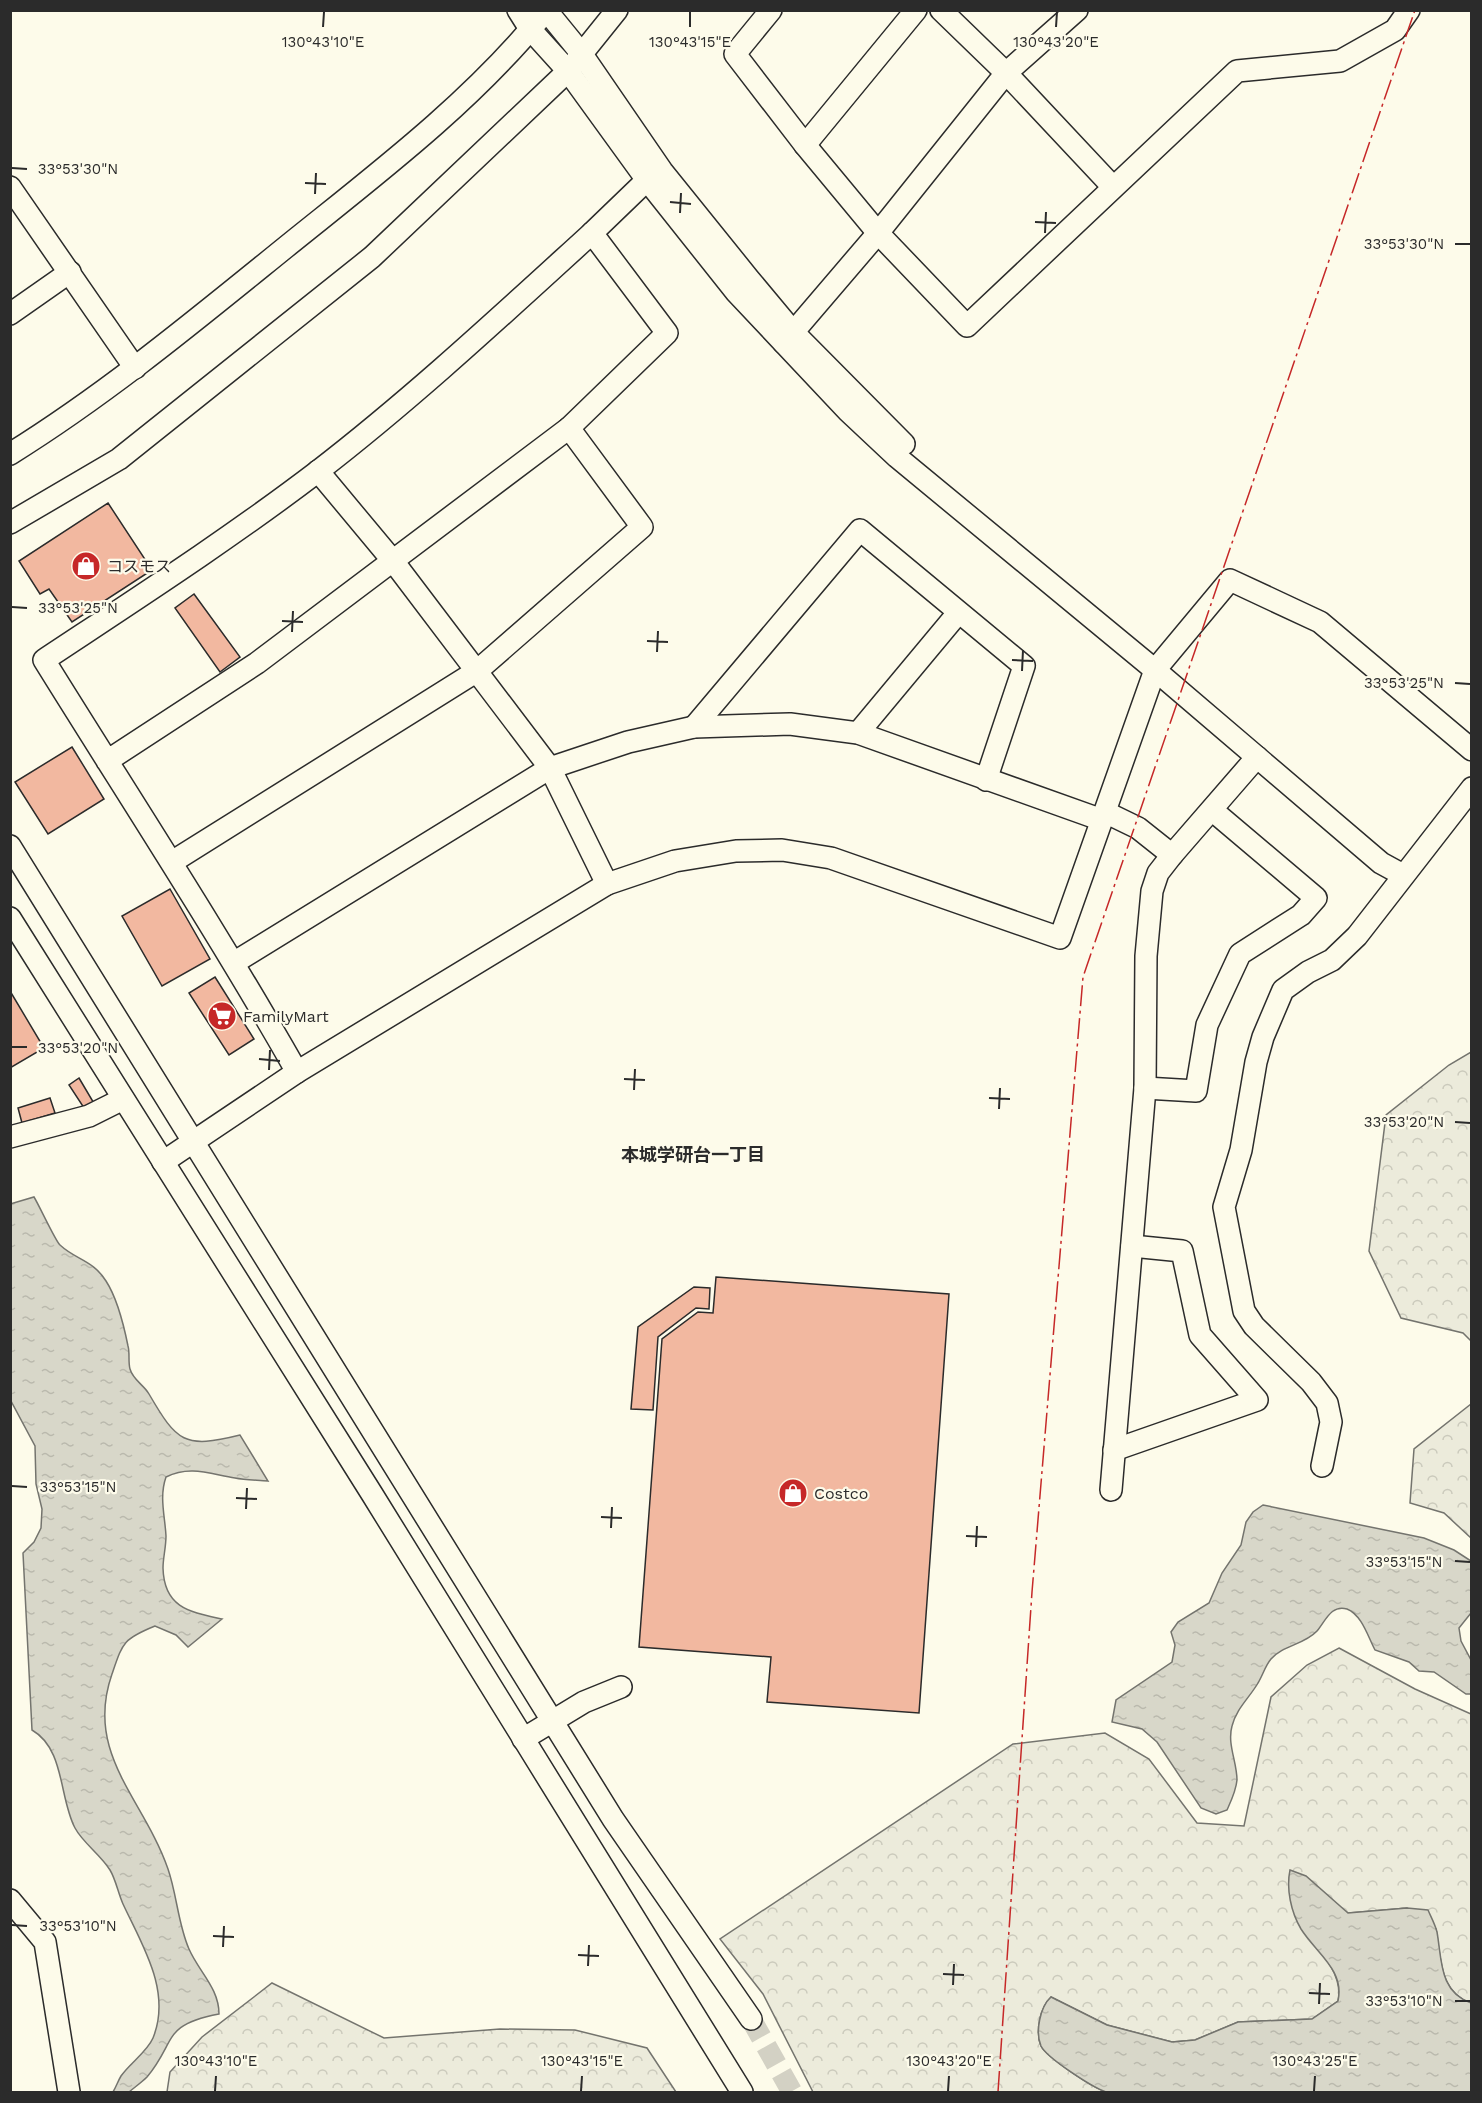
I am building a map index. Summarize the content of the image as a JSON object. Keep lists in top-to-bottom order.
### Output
{
  "districts": ["本城学研台一丁目"],
  "places": {
    "shop": ["コスモス", "Costco"],
    "supermarket": ["FamilyMart"]
  },
  "coordinates": [
    "130°43'10\"E",
    "130°43'15\"E",
    "130°43'20\"E",
    "33°53'30\"N",
    "33°53'25\"N",
    "33°53'20\"N",
    "33°53'15\"N",
    "33°53'10\"N",
    "130°43'25\"E"
  ]
}
